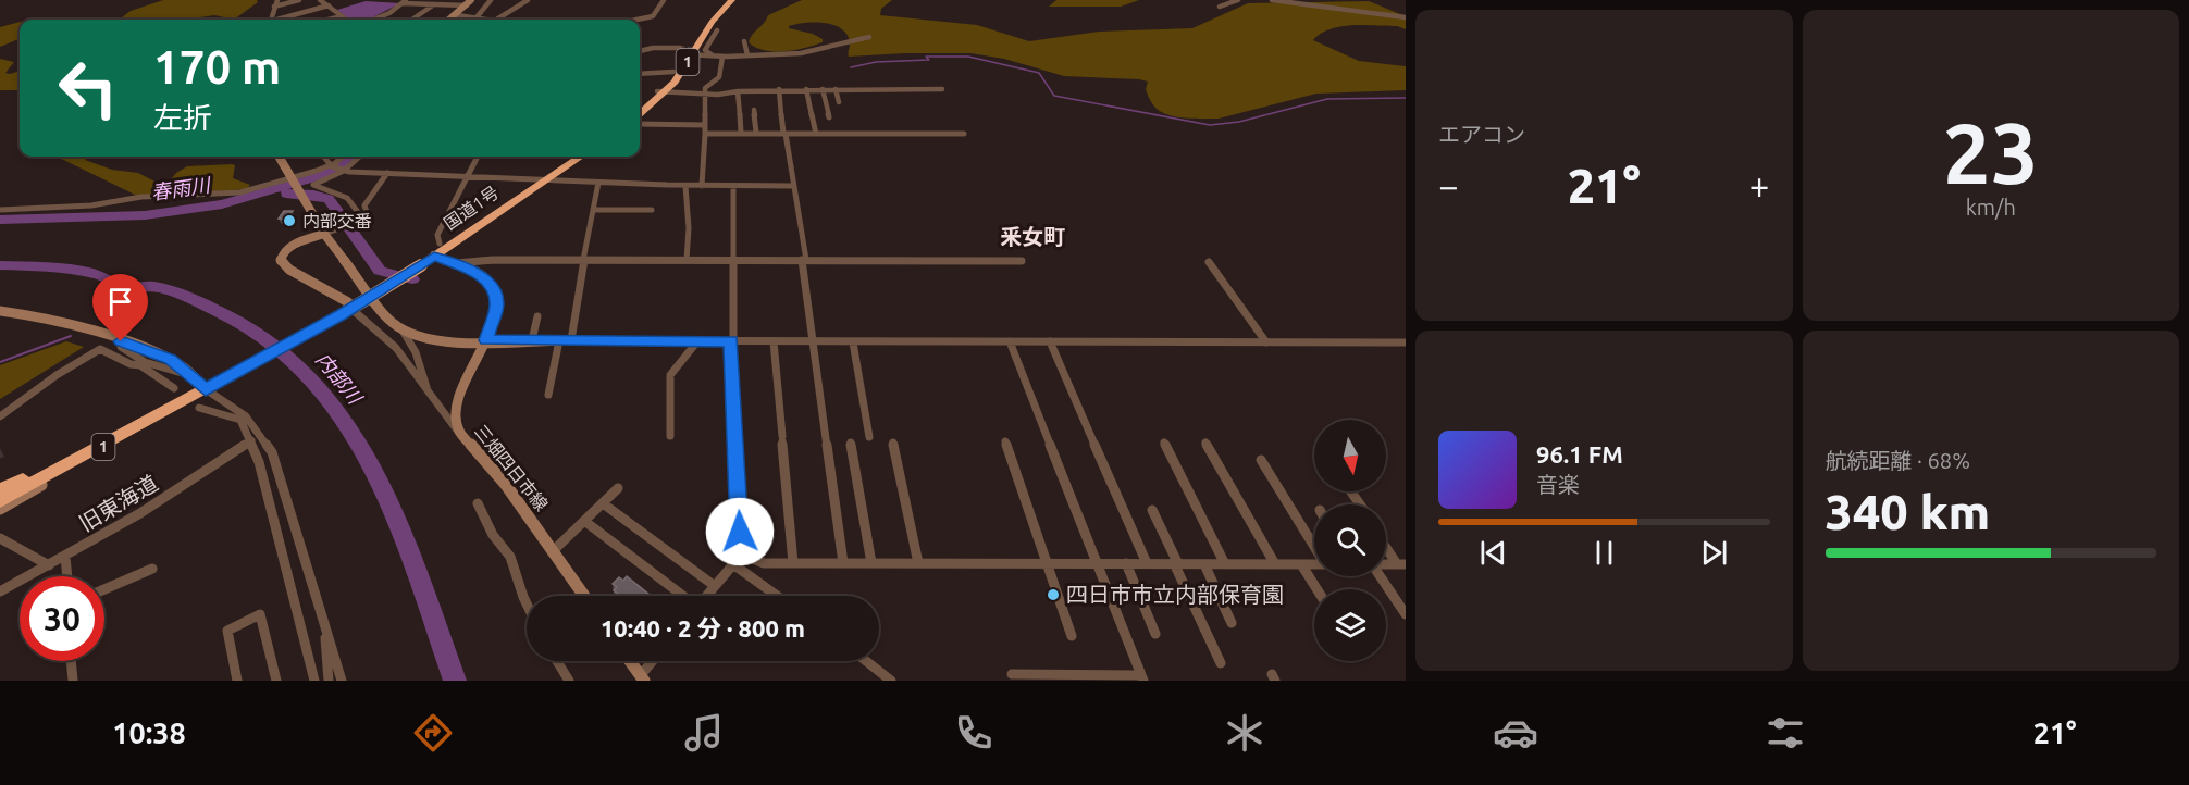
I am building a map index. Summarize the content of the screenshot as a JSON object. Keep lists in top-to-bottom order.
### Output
{
  "streets": {
    "highway": ["1", "国道1号"],
    "main road": ["三畑四日市線"],
    "street": ["旧東海道"]
  },
  "crossings": [
    ["国道1号", "三畑四日市線"]
  ],
  "districts": ["釆女町"],
  "water": ["春雨川", "内部川"],
  "places": ["内部交番", "四日市市立内部保育園"],
  "north": "bottom",
  "page": {
    "tile": [
      "エアコン",
      ["23", "km/h"],
      ["航続距離 · 68%", "340 km"]
    ],
    "turn": ["170 m", "左折"],
    "heat": ["−", "21°", "+"],
    "song": ["96.1 FM", "音楽"],
    "limit": "30",
    "trip": "10:40 · 2 分 · 800 m",
    "tabs": ["10:38", "21°"]
  }
}
